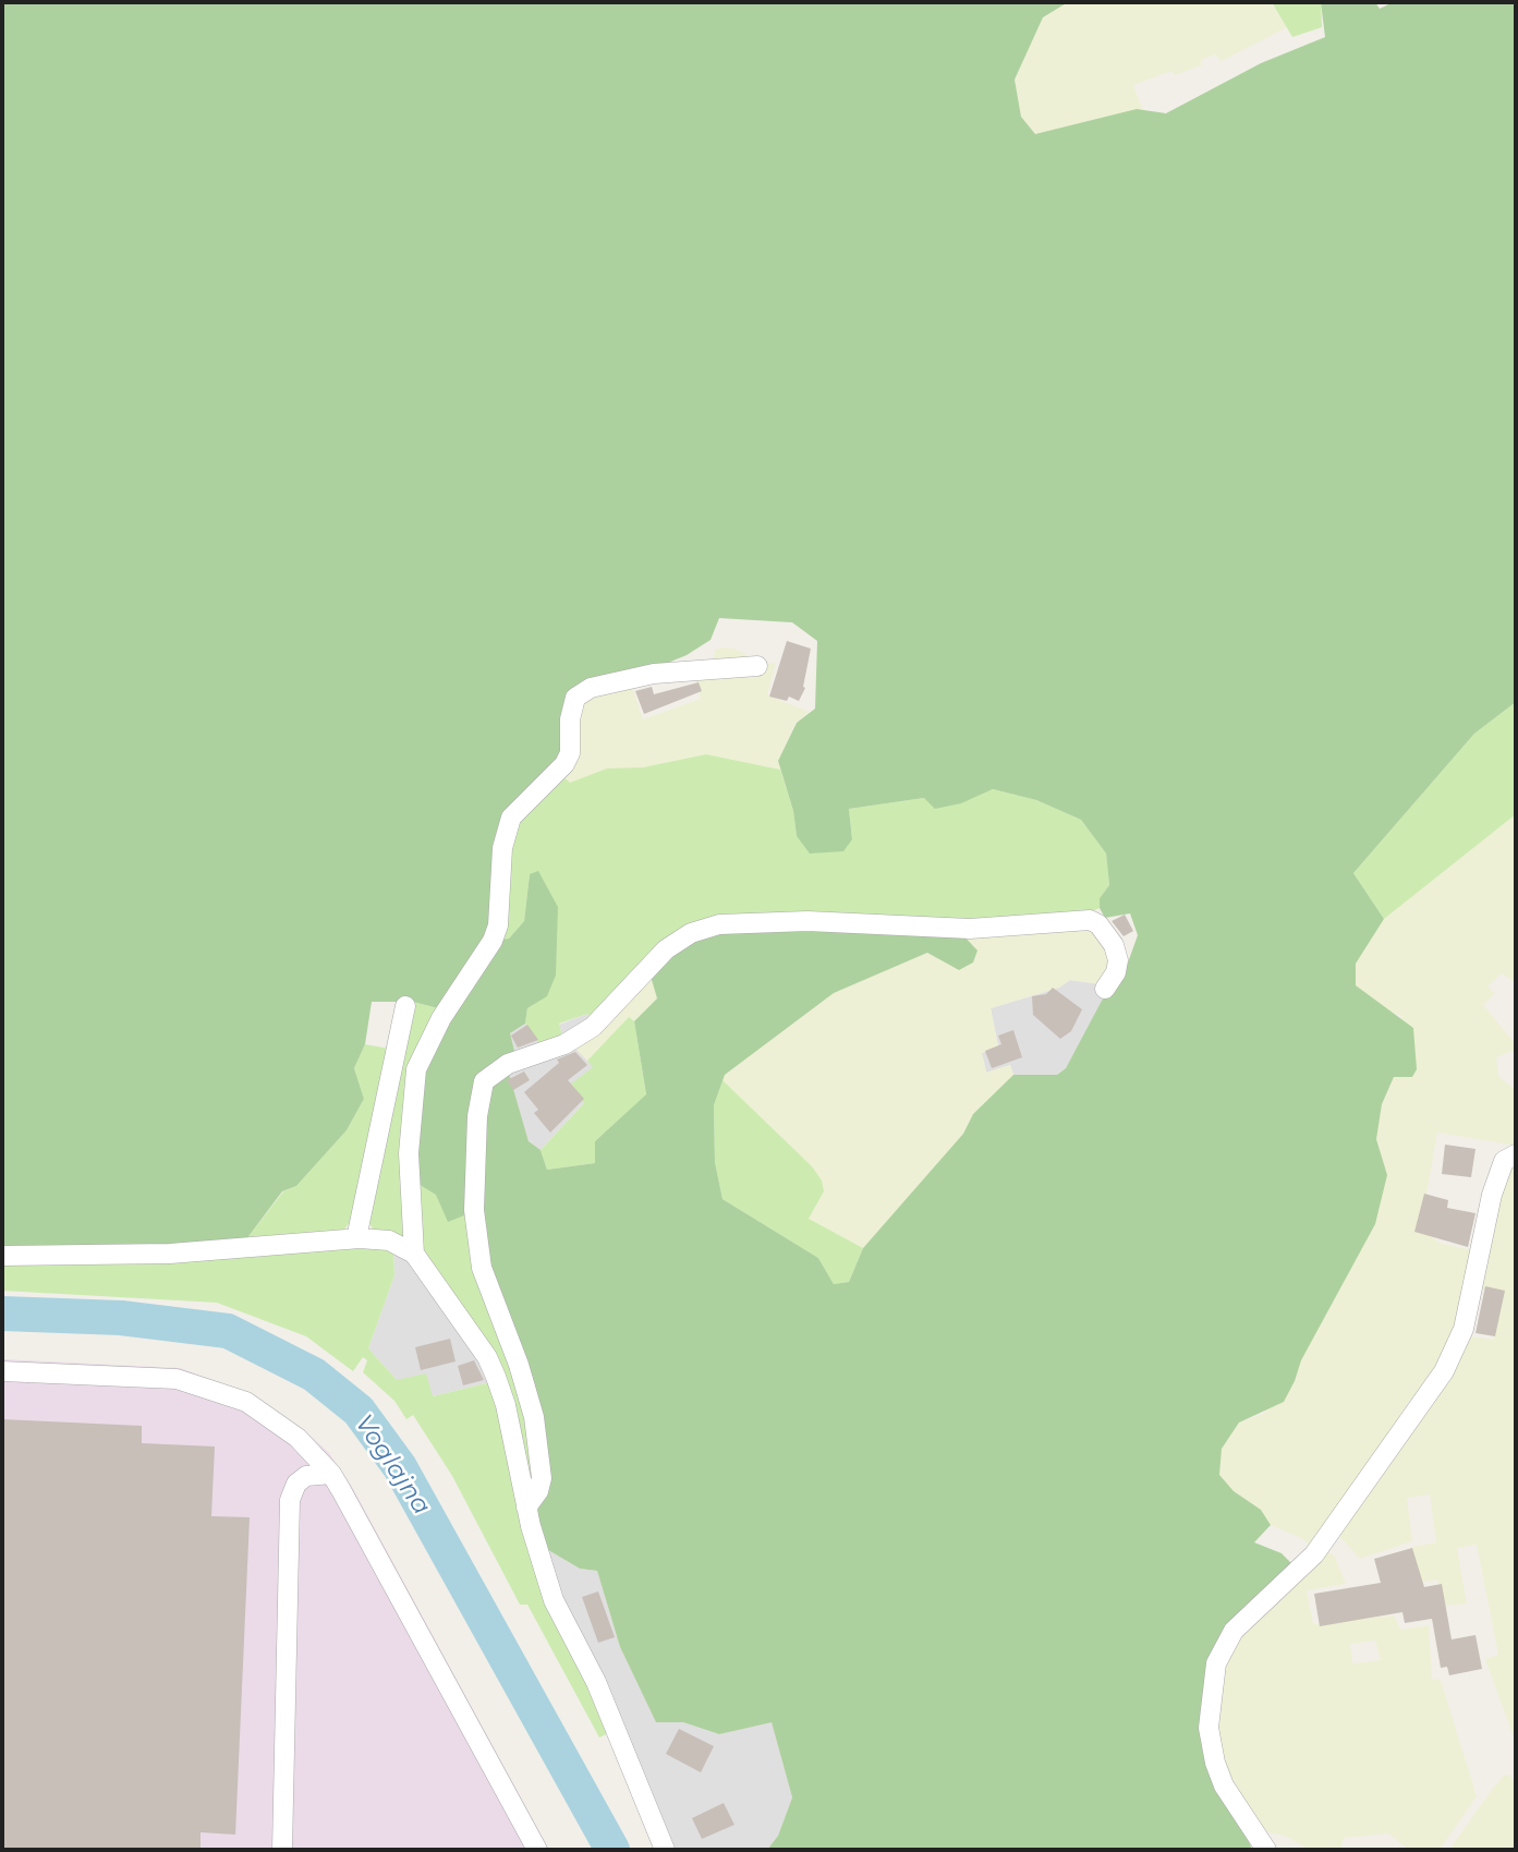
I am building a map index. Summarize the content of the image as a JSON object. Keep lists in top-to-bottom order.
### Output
{
  "water": ["Voglajna"]
}
